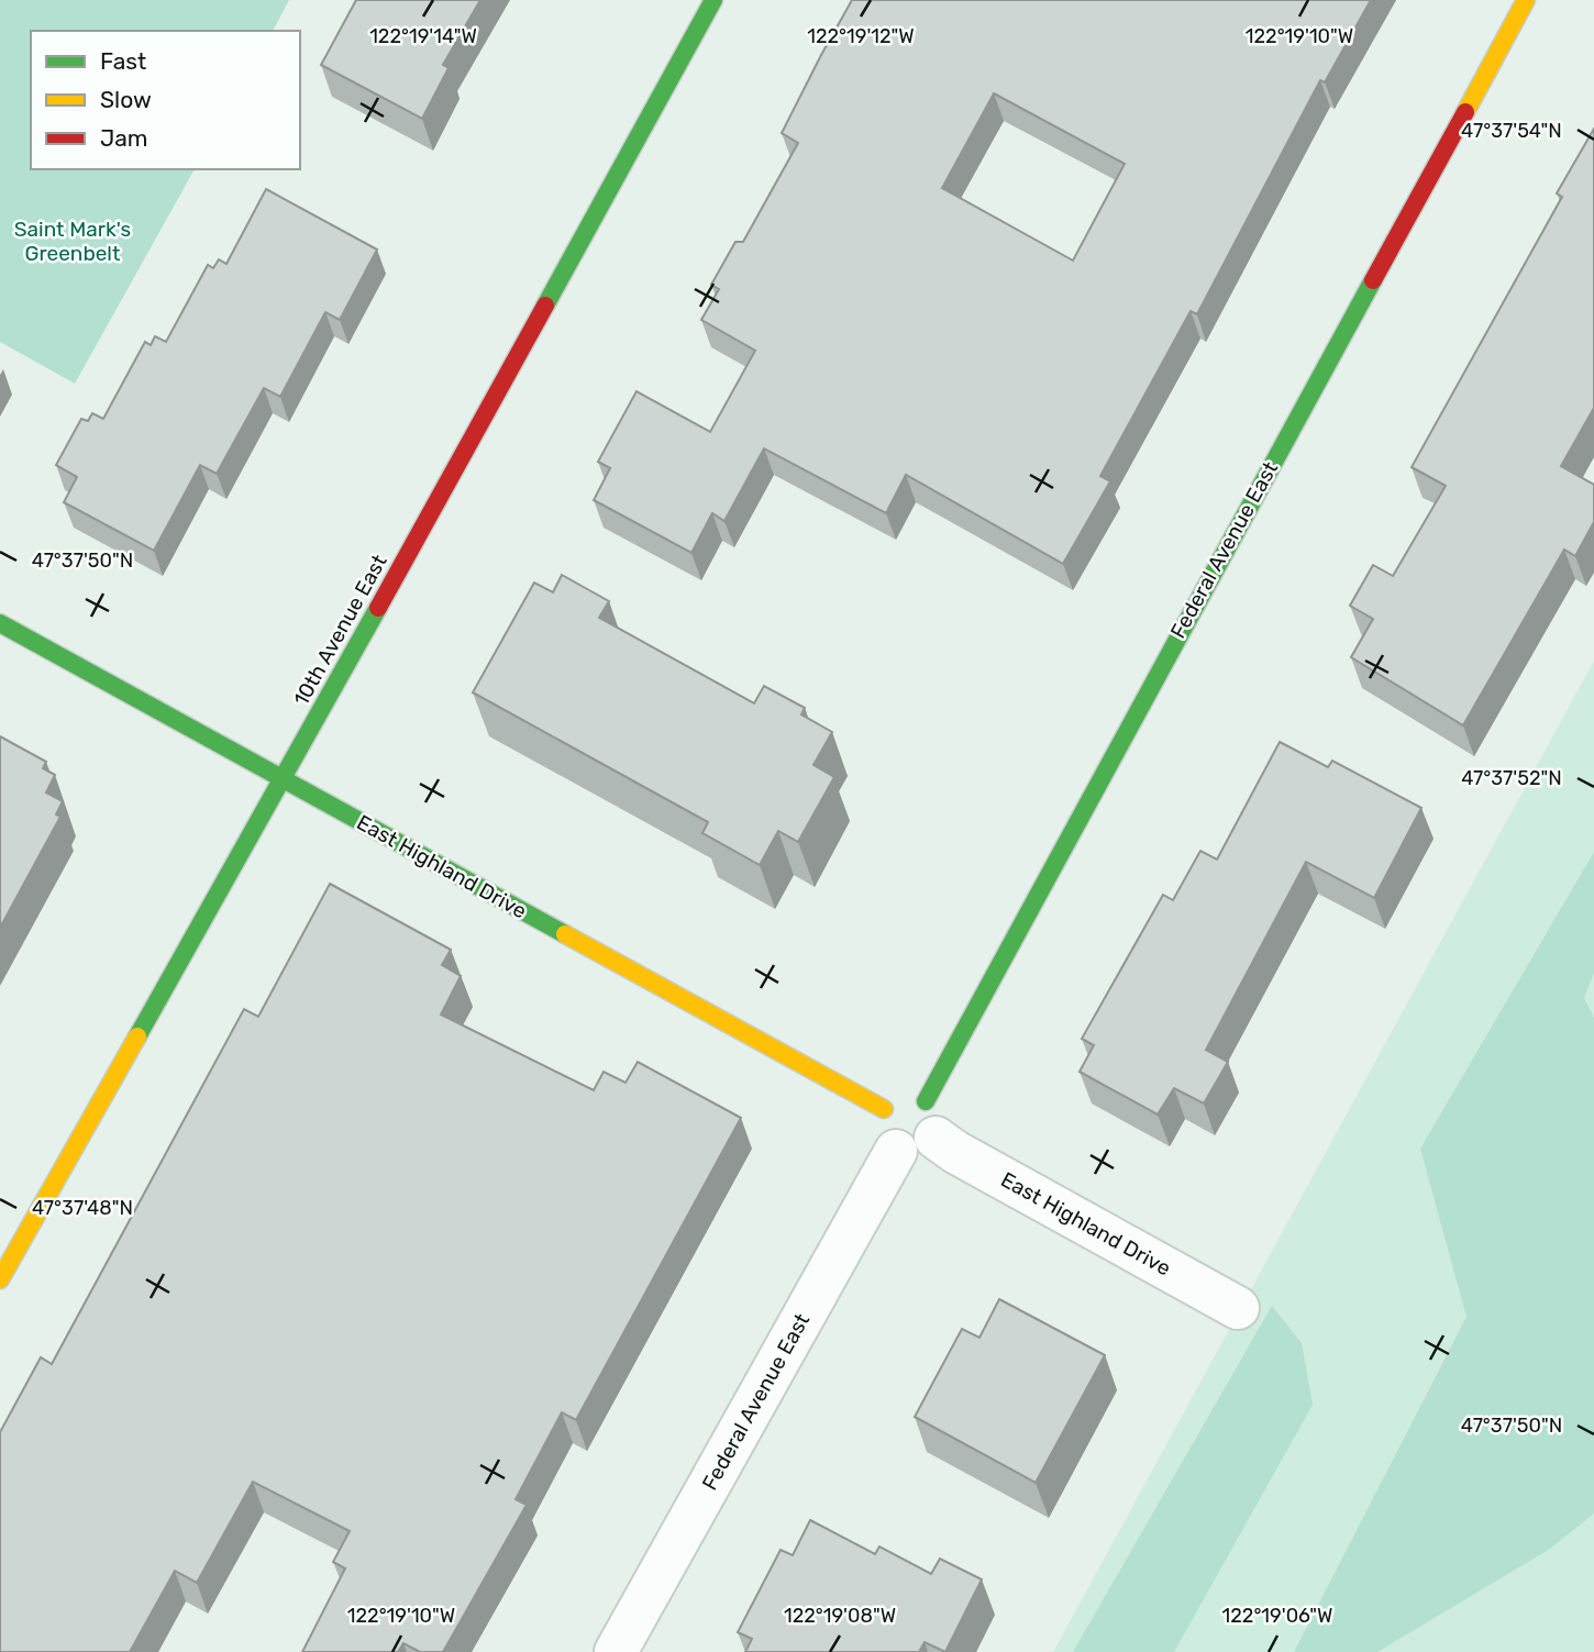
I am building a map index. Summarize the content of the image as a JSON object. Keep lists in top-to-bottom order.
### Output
{
  "streets": {
    "street": ["Federal Avenue East", "10th Avenue East", "East Highland Drive"]
  },
  "crossings": [
    ["Federal Avenue East", "East Highland Drive"],
    ["10th Avenue East", "East Highland Drive"]
  ],
  "parks": ["Saint Mark's Greenbelt"],
  "legend": ["Fast", "Slow", "Jam"],
  "coordinates": [
    "122°19'14\"W",
    "122°19'12\"W",
    "122°19'10\"W",
    "47°37'54\"N",
    "47°37'50\"N",
    "47°37'52\"N",
    "47°37'48\"N",
    "122°19'08\"W",
    "122°19'06\"W"
  ]
}
